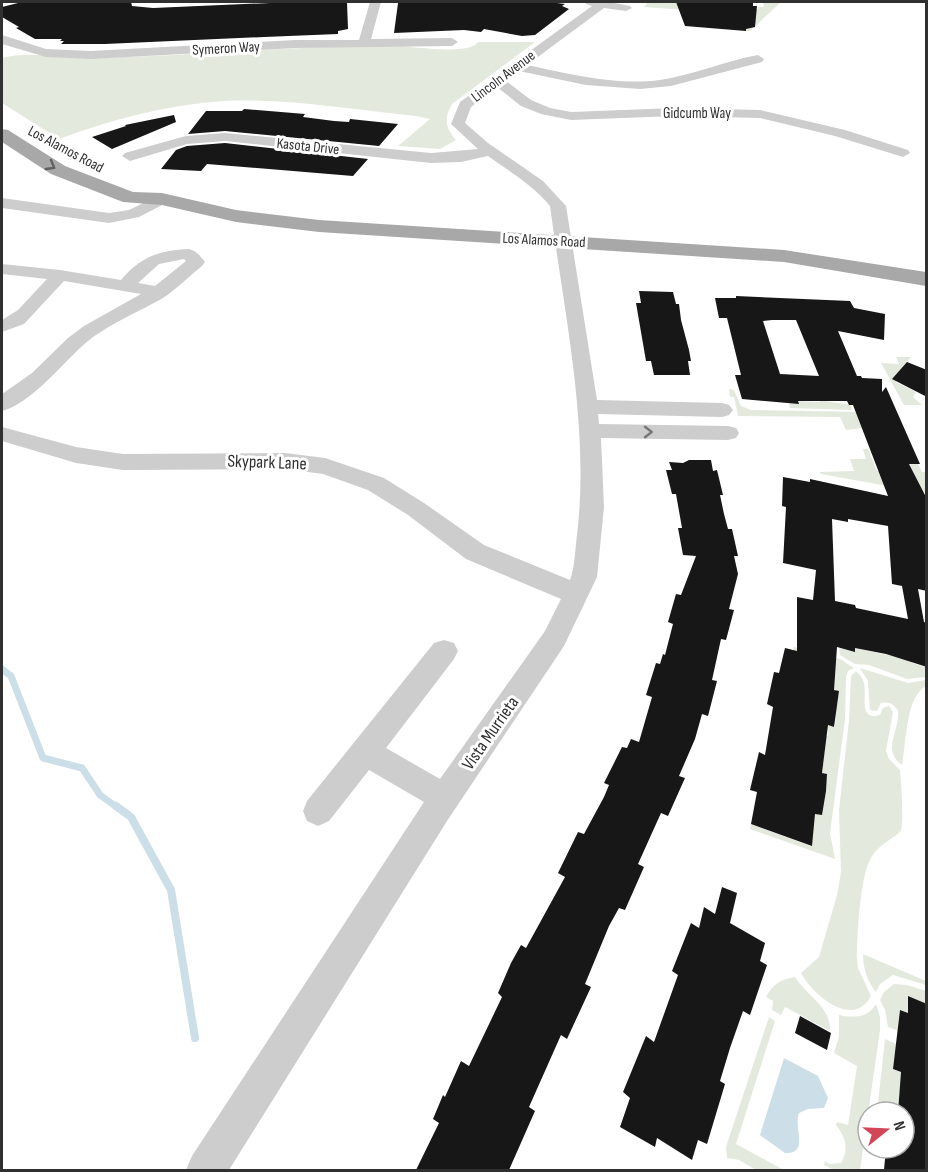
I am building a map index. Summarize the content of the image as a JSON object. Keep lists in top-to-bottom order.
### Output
{
  "streets": {
    "main road": ["Los Alamos Road"],
    "street": [
      "Symeron Way",
      "Lincoln Avenue",
      "Gidcumb Way",
      "Kasota Drive",
      "Skypark Lane",
      "Vista Murrieta"
    ]
  },
  "crossings": [
    ["Lincoln Avenue", "Gidcumb Way"],
    ["Lincoln Avenue", "Kasota Drive"],
    ["Lincoln Avenue", "Los Alamos Road"],
    ["Lincoln Avenue", "Vista Murrieta"],
    ["Los Alamos Road", "Vista Murrieta"],
    ["Skypark Lane", "Vista Murrieta"]
  ],
  "north": "right"
}
